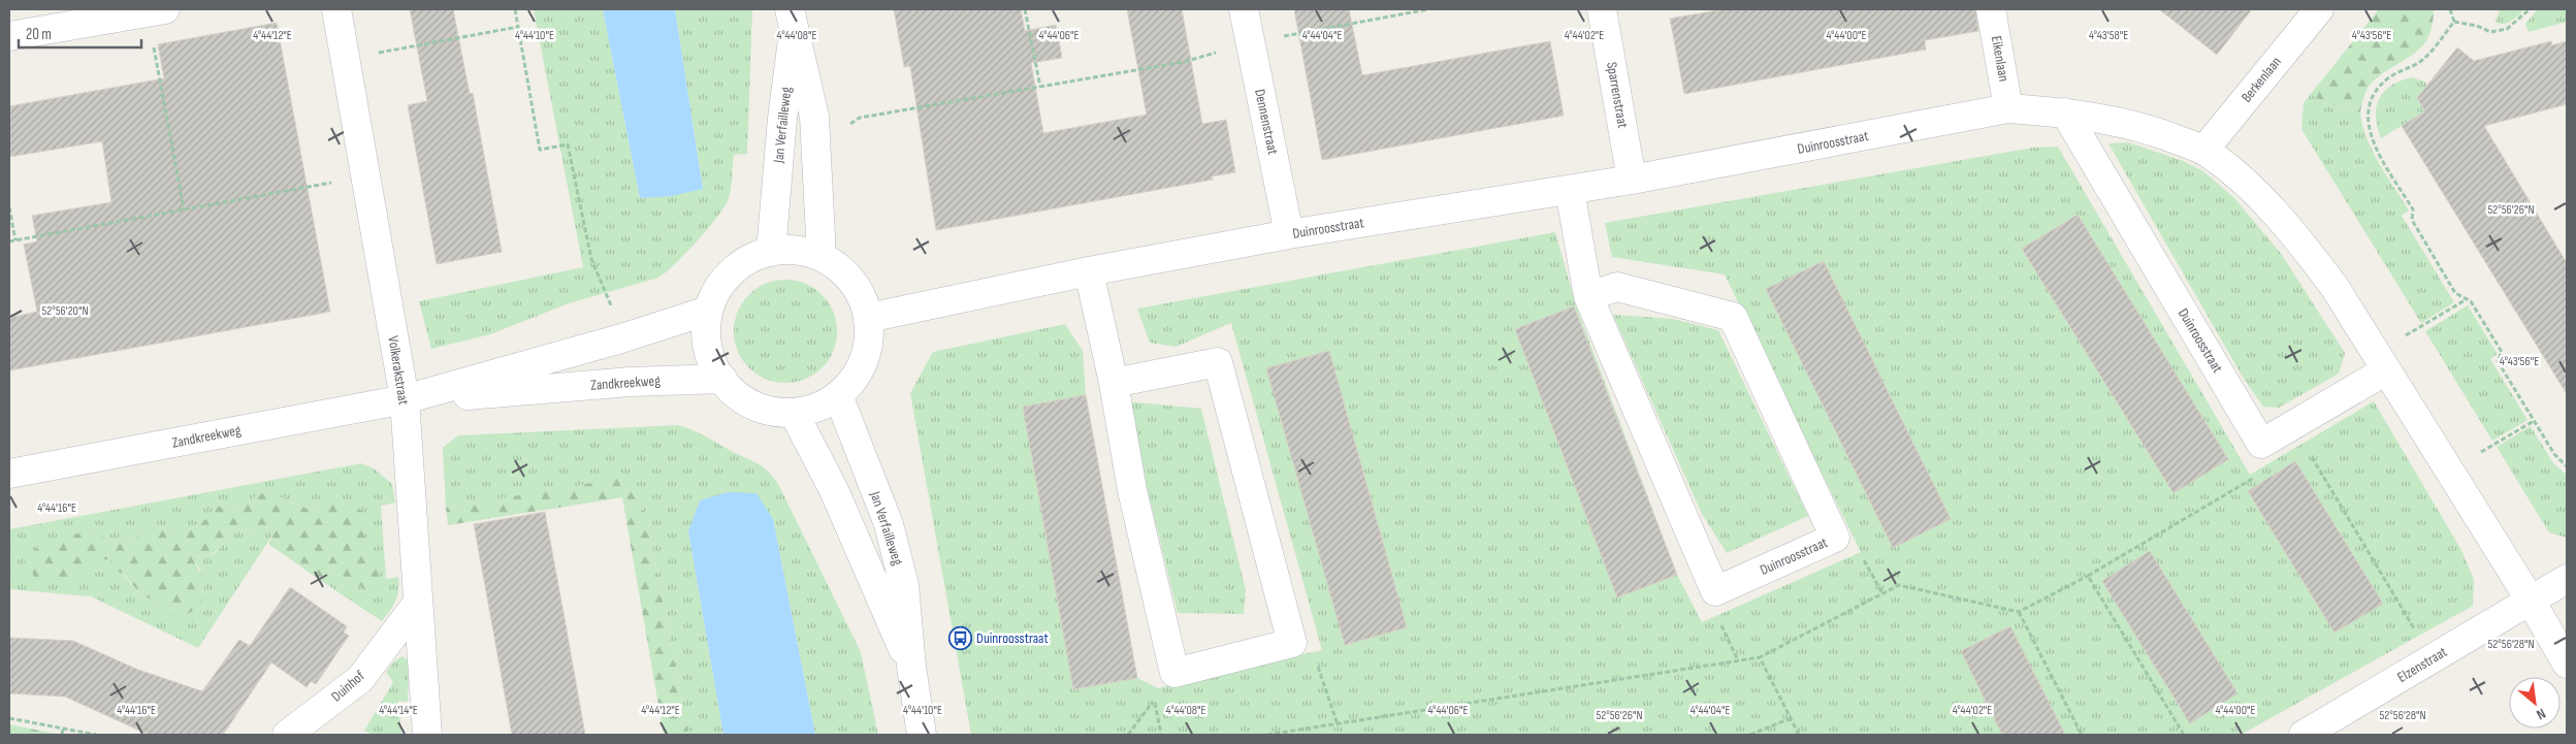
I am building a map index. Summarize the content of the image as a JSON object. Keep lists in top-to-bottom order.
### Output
{
  "streets": {
    "street": [
      "Eikenlaan",
      "Berkenlaan",
      "Sparrenstraat",
      "Dennenstraat",
      "Jan Verfailleweg",
      "Duinroosstraat",
      "Volkerakstraat",
      "Zandkreekweg",
      "Elzenstraat",
      "Duinhof"
    ]
  },
  "crossings": [
    ["Eikenlaan", "Duinroosstraat"],
    ["Berkenlaan", "Duinroosstraat"],
    ["Sparrenstraat", "Duinroosstraat"],
    ["Dennenstraat", "Duinroosstraat"],
    ["Jan Verfailleweg", "Duinroosstraat"],
    ["Jan Verfailleweg", "Zandkreekweg"],
    ["Duinroosstraat", "Zandkreekweg"],
    ["Duinroosstraat", "Elzenstraat"],
    ["Volkerakstraat", "Zandkreekweg"],
    ["Volkerakstraat", "Duinhof"]
  ],
  "places": {
    "bus stop": ["Duinroosstraat"]
  },
  "scale_bar": "20 m",
  "north": "bottom right",
  "coordinates": [
    "4°44'12\"E",
    "4°44'10\"E",
    "4°44'08\"E",
    "4°44'06\"E",
    "4°44'04\"E",
    "4°44'02\"E",
    "4°44'00\"E",
    "4°43'58\"E",
    "4°43'56\"E",
    "52°56'26\"N",
    "52°56'20\"N",
    "4°44'16\"E",
    "52°56'28\"N",
    "4°44'14\"E"
  ]
}
